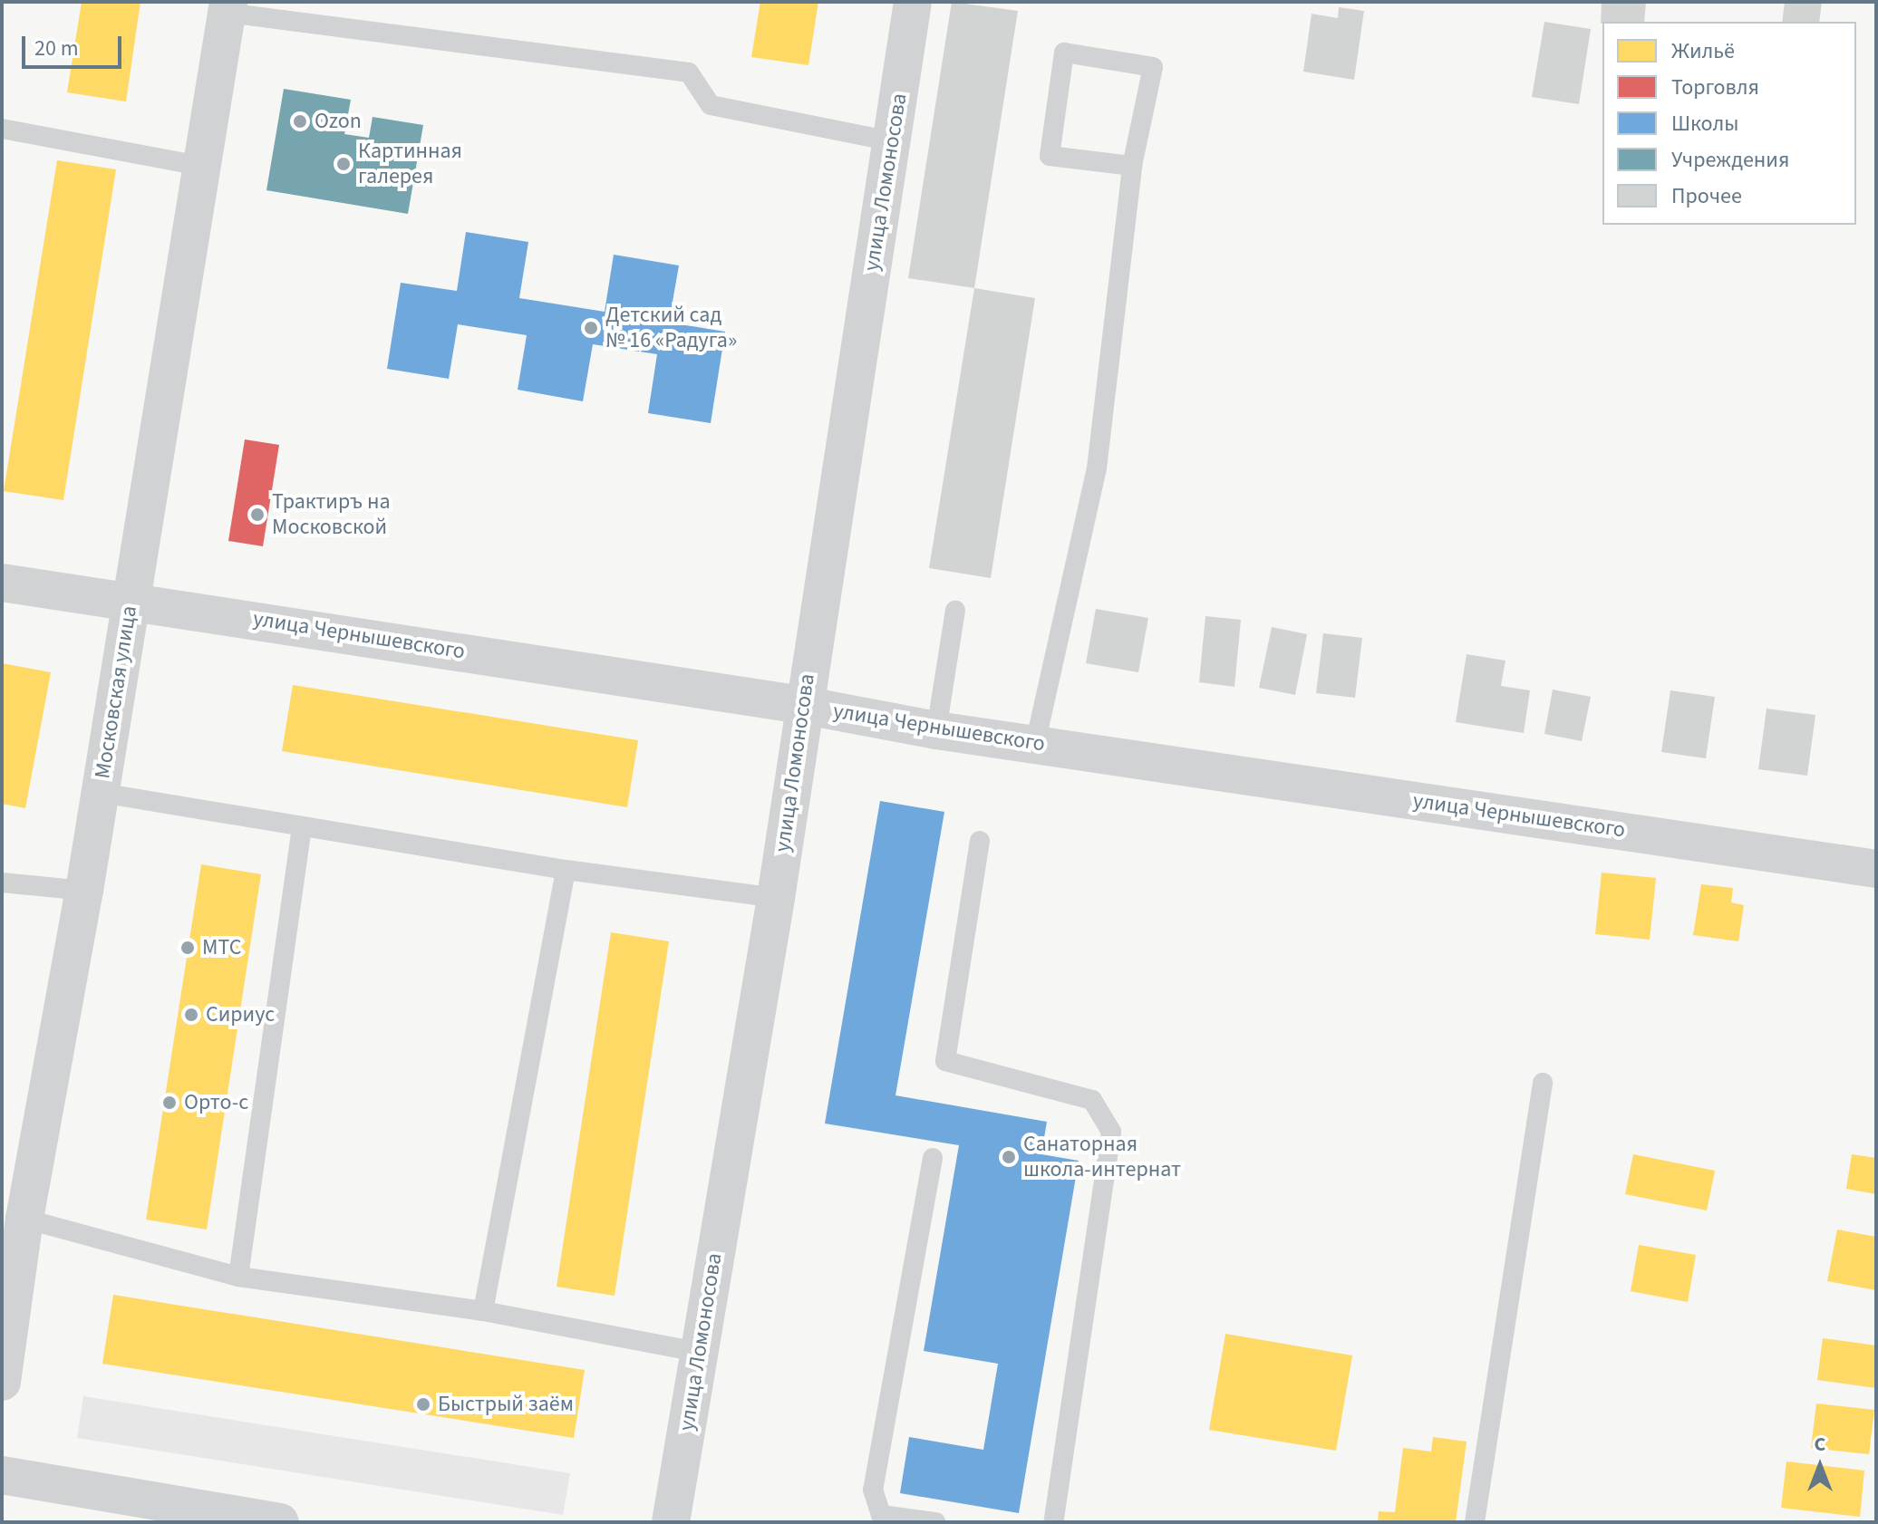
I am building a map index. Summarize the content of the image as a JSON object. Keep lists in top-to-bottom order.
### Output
{
  "streets": {
    "street": ["улица Ломоносова", "улица Чернышевского", "Московская улица"]
  },
  "crossings": [
    ["улица Ломоносова", "улица Чернышевского"],
    ["улица Чернышевского", "Московская улица"]
  ],
  "places": [
    "Ozon",
    "Картинная галерея",
    "Детский сад № 16 «Радуга»",
    "Трактиръ на Московской",
    "МТС",
    "Сириус",
    "Орто-с",
    "Санаторная школа-интернат",
    "Быстрый заём"
  ],
  "legend": [
    "Жильё",
    "Торговля",
    "Школы",
    "Учреждения",
    "Прочее"
  ],
  "scale_bar": "20 m",
  "north": "top"
}
